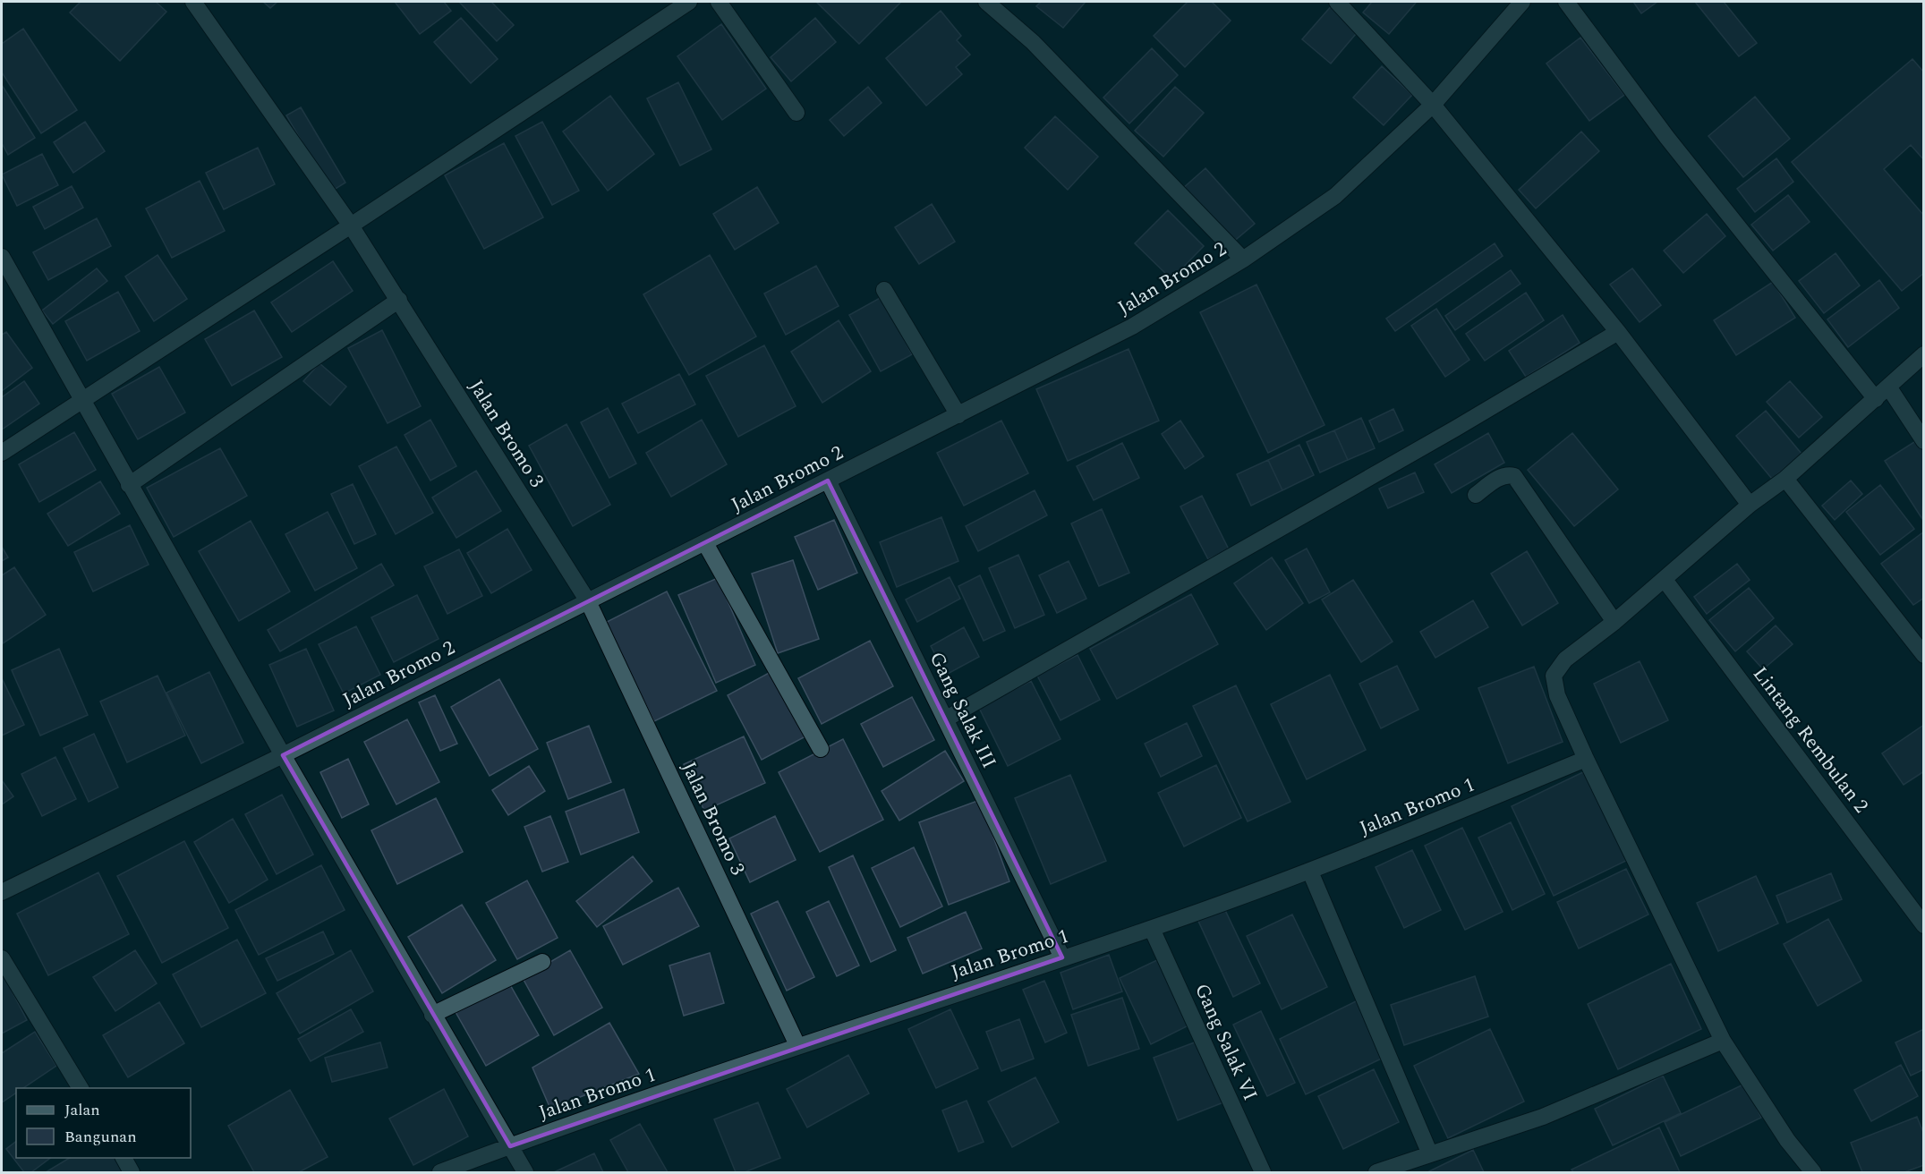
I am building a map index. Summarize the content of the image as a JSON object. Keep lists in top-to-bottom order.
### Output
{
  "streets": {
    "street": [
      "Jalan Bromo 2",
      "Jalan Bromo 3",
      "Gang Salak III",
      "Lintang Rembulan 2",
      "Jalan Bromo 1",
      "Gang Salak VI"
    ]
  },
  "crossings": [
    ["Jalan Bromo 2", "Jalan Bromo 3"],
    ["Jalan Bromo 2", "Gang Salak III"],
    ["Jalan Bromo 3", "Jalan Bromo 1"],
    ["Gang Salak III", "Jalan Bromo 1"],
    ["Jalan Bromo 1", "Gang Salak VI"]
  ],
  "legend": ["Jalan", "Bangunan"]
}
